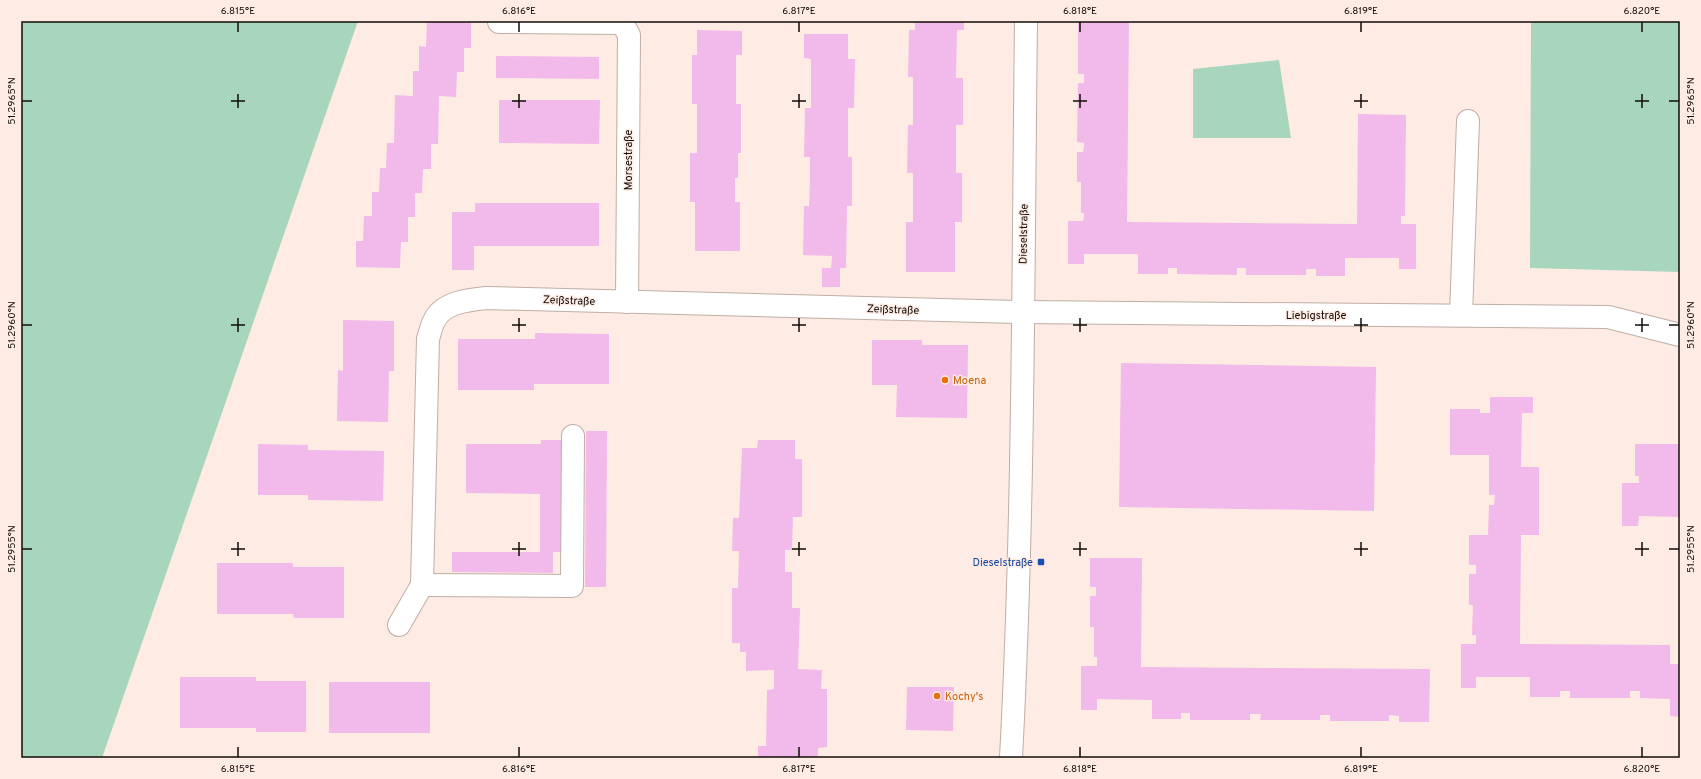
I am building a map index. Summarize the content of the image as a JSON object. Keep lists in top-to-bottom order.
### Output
{
  "streets": {
    "street": [
      "Morsestraße",
      "Dieselstraße",
      "Zeißstraße",
      "Liebigstraße"
    ]
  },
  "crossings": [
    ["Morsestraße", "Zeißstraße"],
    ["Dieselstraße", "Zeißstraße"],
    ["Dieselstraße", "Liebigstraße"],
    ["Zeißstraße", "Liebigstraße"]
  ],
  "places": {
    "other": ["Moena", "Kochy's"],
    "transit": ["Dieselstraße"]
  },
  "coordinates": [
    "6.815°E",
    "6.816°E",
    "6.817°E",
    "6.818°E",
    "6.819°E",
    "6.820°E",
    "51.2965°N",
    "51.2960°N",
    "51.2955°N"
  ]
}
